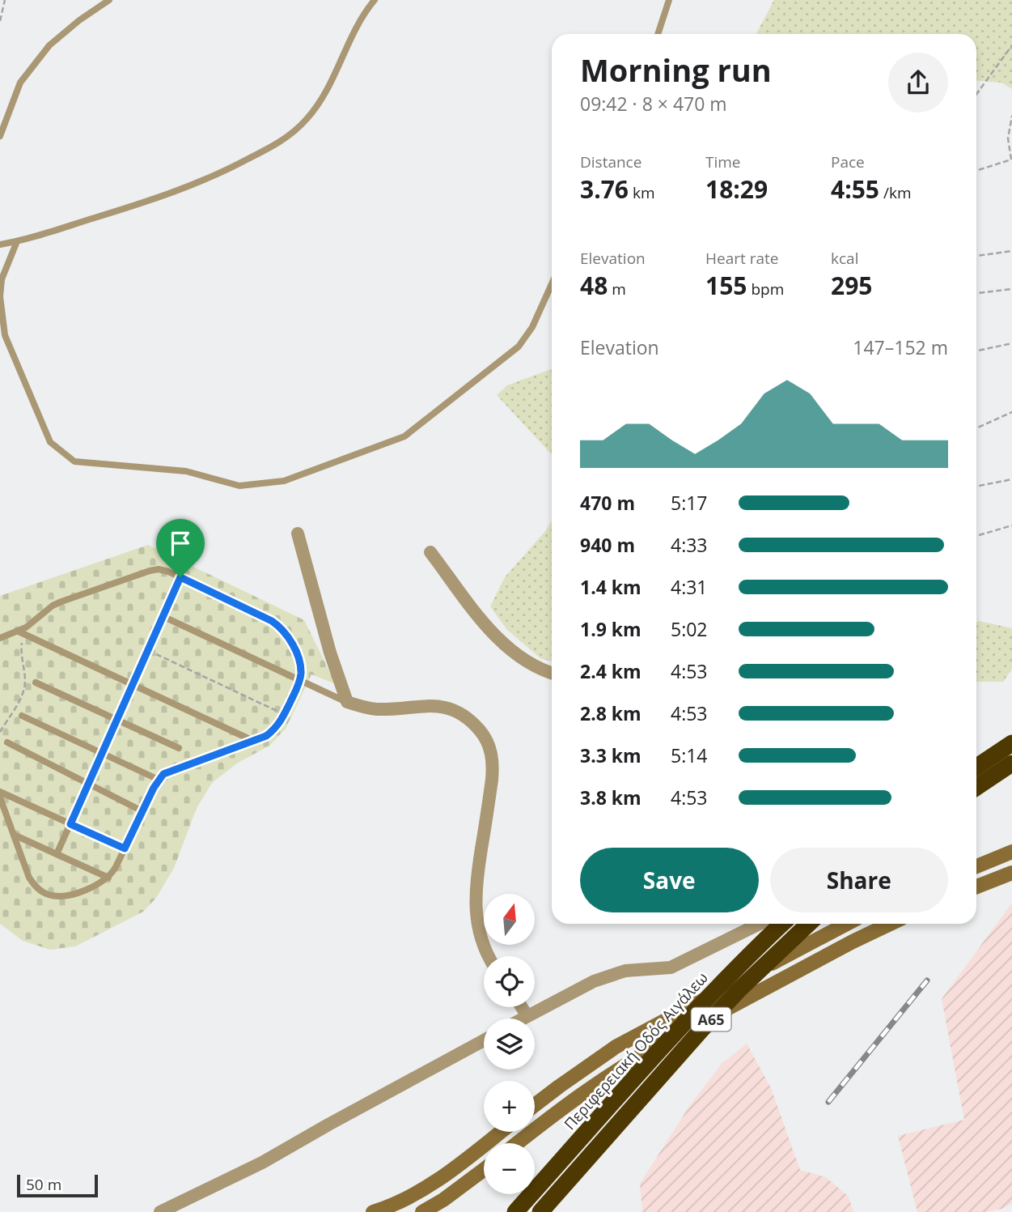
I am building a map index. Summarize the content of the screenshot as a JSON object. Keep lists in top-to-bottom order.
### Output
{
  "streets": {
    "highway": ["Α65", "Περιφερειακή Οδός Αιγάλεω"]
  },
  "scale_bar": "50 m",
  "north": "top",
  "page": {
    "heading": ["Morning run", "09:42 · 8 × 470 m"],
    "stats": [
      ["Distance", "3.76 km"],
      ["Time", "18:29"],
      ["Pace", "4:55 /km"],
      ["Elevation", "48 m"],
      ["Heart rate", "155 bpm"],
      ["kcal", "295"]
    ],
    "chart": ["Elevation", "147–152 m"],
    "list": [
      {
        "name": "470 m",
        "note": "5:17"
      },
      {
        "name": "940 m",
        "note": "4:33"
      },
      {
        "name": "1.4 km",
        "note": "4:31"
      },
      {
        "name": "1.9 km",
        "note": "5:02"
      },
      {
        "name": "2.4 km",
        "note": "4:53"
      },
      {
        "name": "2.8 km",
        "note": "4:53"
      },
      {
        "name": "3.3 km",
        "note": "5:14"
      },
      {
        "name": "3.8 km",
        "note": "4:53"
      }
    ],
    "buttons": ["Save", "Share"],
    "map_buttons": ["+", "−"],
    "scale": "50 m"
  }
}
